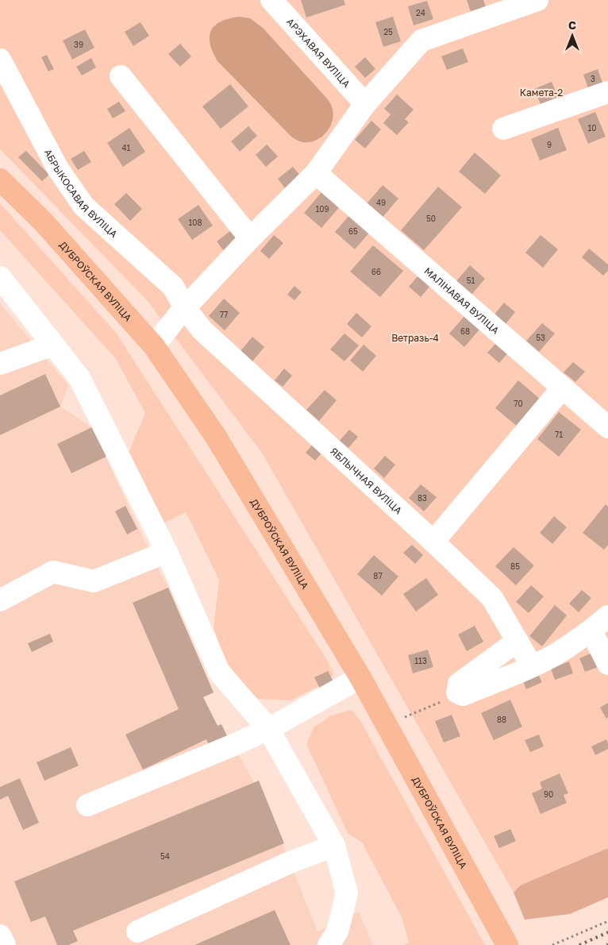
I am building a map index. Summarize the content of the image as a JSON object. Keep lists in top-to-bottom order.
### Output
{
  "streets": {
    "main road": ["ДУБРОЎСКАЯ ВУЛІЦА"],
    "lane": [
      "АРЭХАВАЯ ВУЛІЦА",
      "АБРЫКОСАВАЯ ВУЛІЦА",
      "МАЛІНАВАЯ ВУЛІЦА",
      "ЯБЛЫЧНАЯ ВУЛІЦА"
    ]
  },
  "crossings": [
    ["АБРЫКОСАВАЯ ВУЛІЦА", "ЯБЛЫЧНАЯ ВУЛІЦА"]
  ],
  "parks": ["Камета-2", "Ветразь-4"],
  "house_numbers": [
    "24",
    "25",
    "39",
    "3",
    "10",
    "9",
    "41",
    "49",
    "109",
    "50",
    "108",
    "65",
    "66",
    "51",
    "77",
    "68",
    "53",
    "70",
    "71",
    "83",
    "85",
    "87",
    "113",
    "88",
    "90",
    "54"
  ],
  "north": "top"
}
